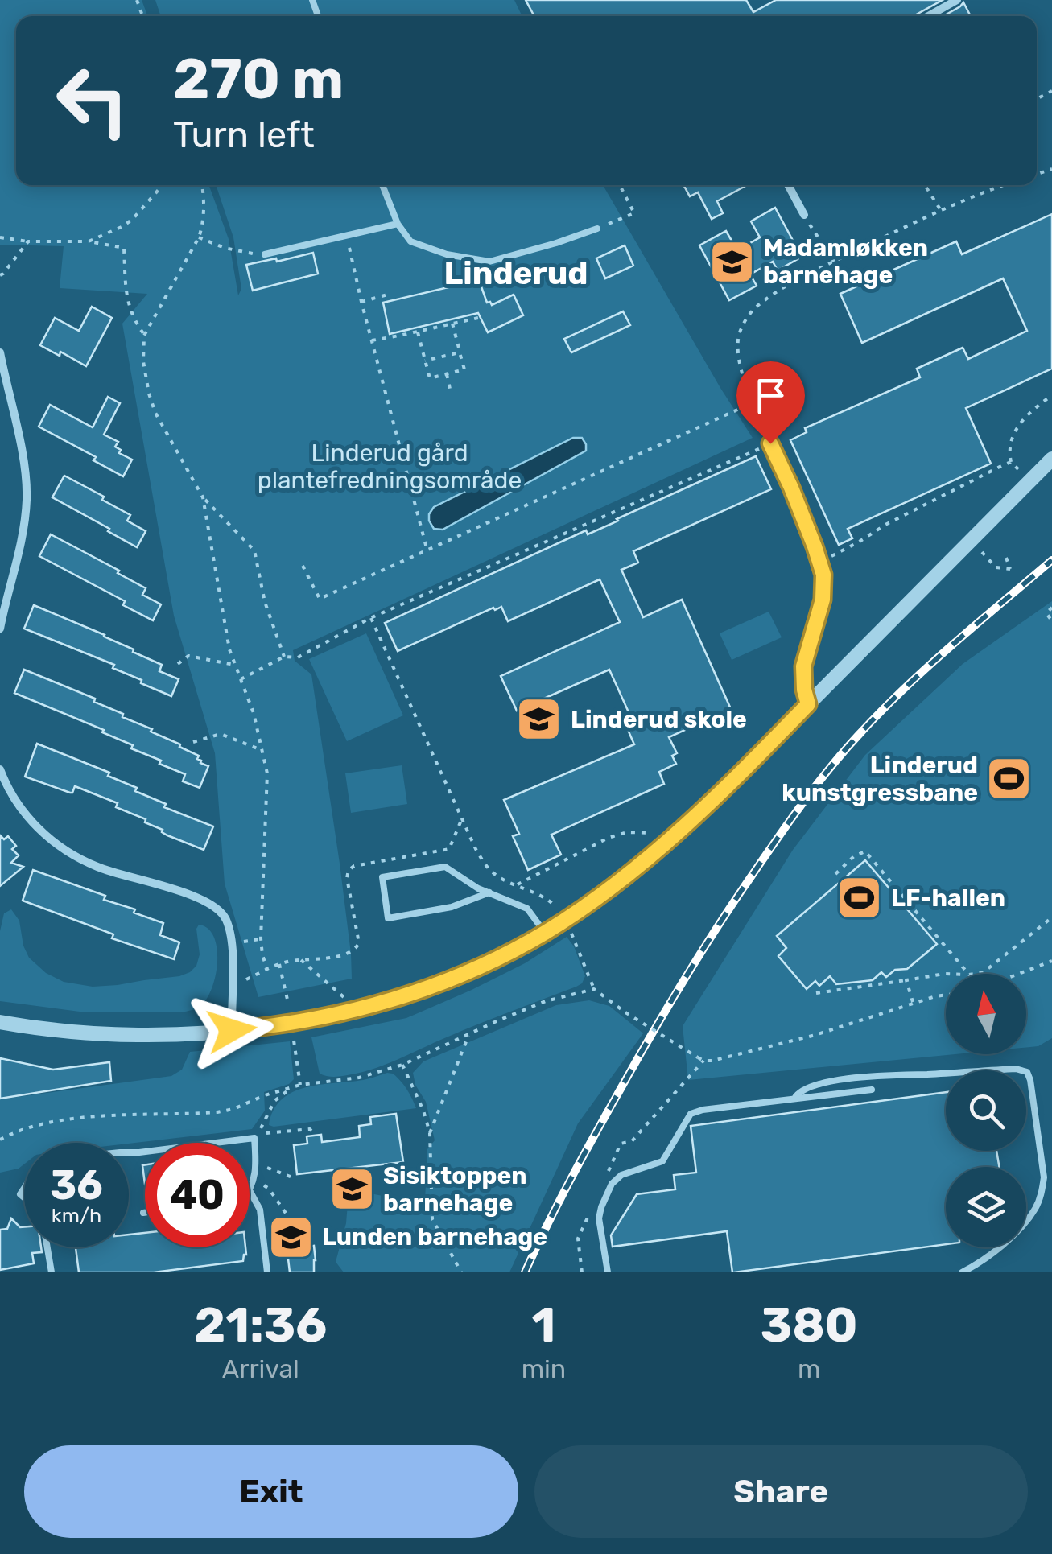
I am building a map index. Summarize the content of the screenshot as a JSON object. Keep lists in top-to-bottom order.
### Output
{
  "districts": ["Linderud"],
  "parks": ["Linderud gård plantefredningsområde"],
  "places": {
    "school or university": [
      "Madamløkken barnehage",
      "Linderud skole",
      "Sisiktoppen barnehage",
      "Lunden barnehage"
    ],
    "sports": ["Linderud kunstgressbane", "LF-hallen"]
  },
  "north": "top",
  "page": {
    "turn": ["270 m", "Turn left"],
    "speed": "36 km/h",
    "limit": "40",
    "eta": [
      "21:36",
      "Arrival",
      "1",
      "min",
      "380",
      "m"
    ],
    "buttons": ["Exit", "Share"]
  }
}
